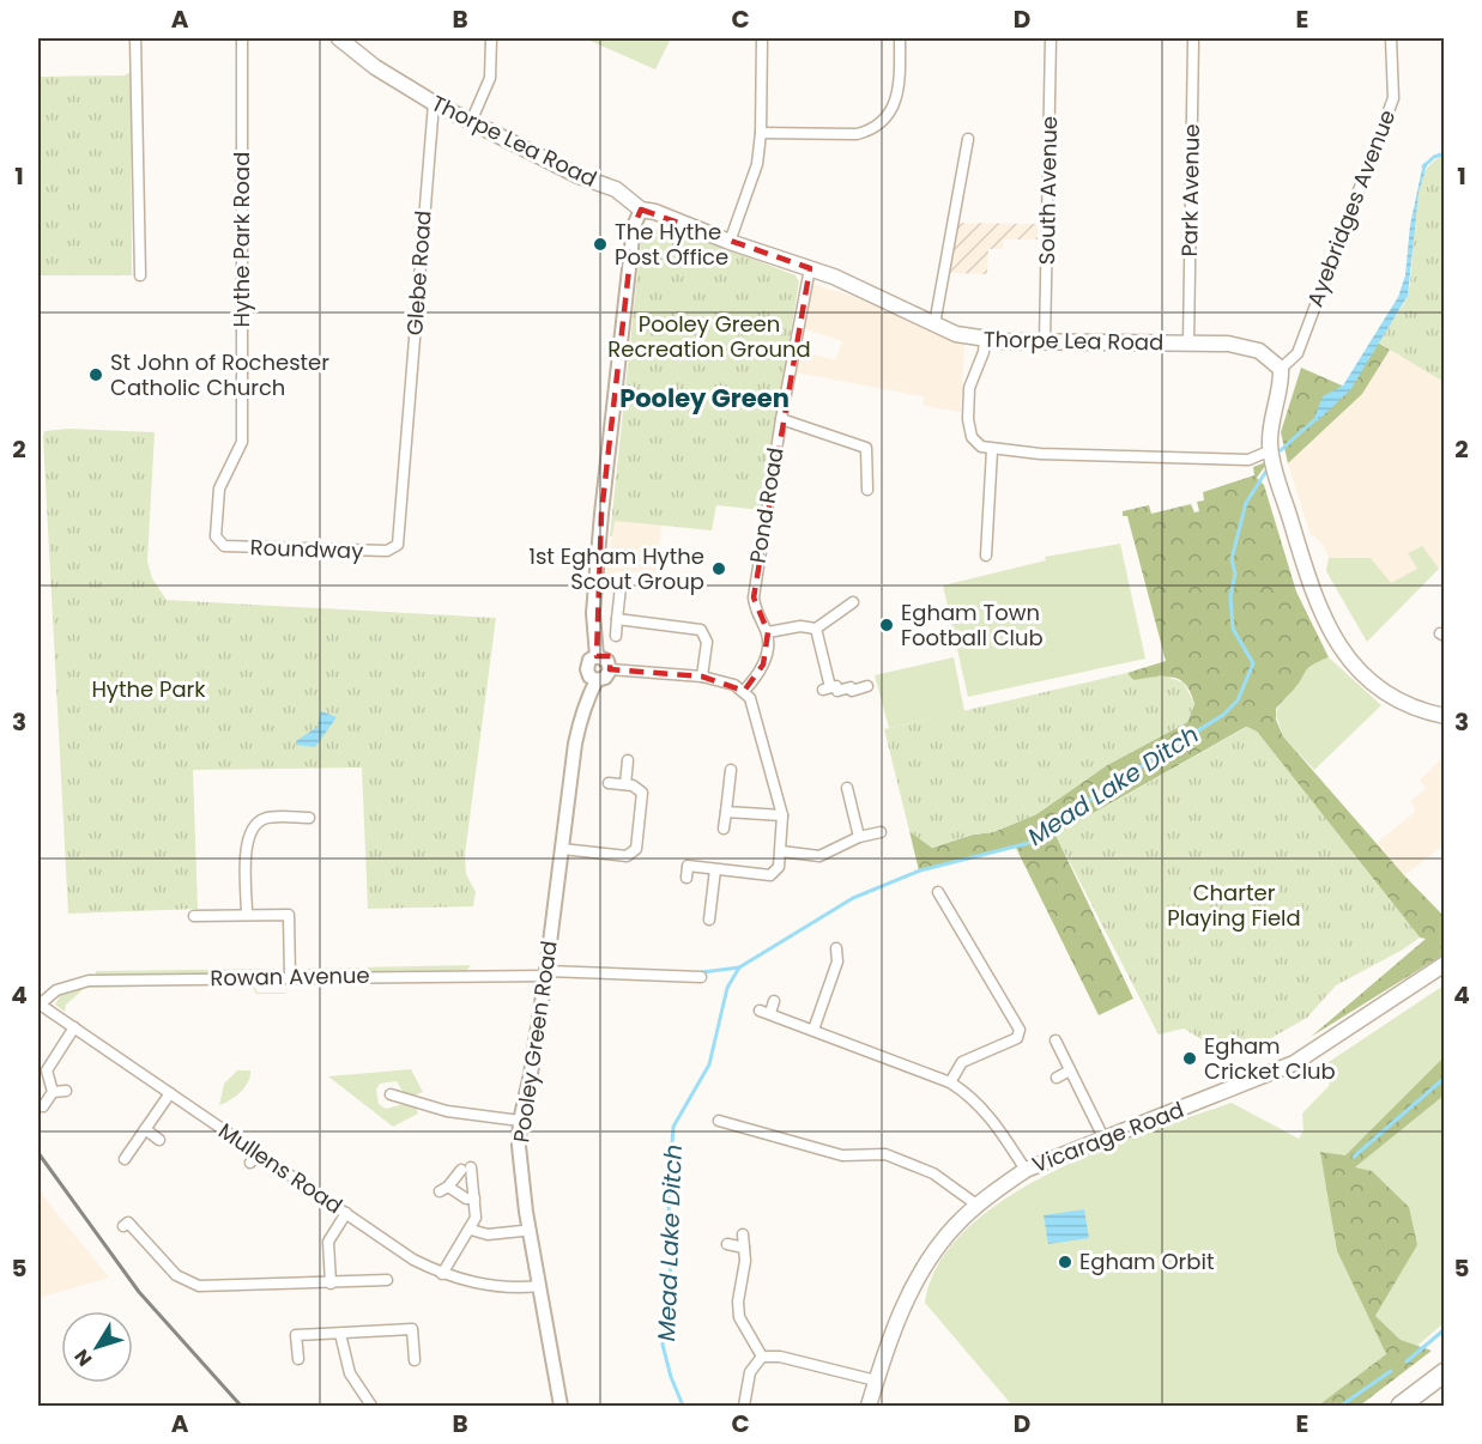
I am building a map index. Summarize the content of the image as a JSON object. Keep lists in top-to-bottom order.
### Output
{
  "streets": {
    "main road": ["Thorpe Lea Road", "Vicarage Road"],
    "street": [
      "South Avenue",
      "Park Avenue",
      "Ayebridges Avenue",
      "Hythe Park Road",
      "Glebe Road",
      "Pond Road",
      "Roundway",
      "Rowan Avenue",
      "Pooley Green Road",
      "Mullens Road"
    ]
  },
  "crossings": [
    ["Thorpe Lea Road", "South Avenue"],
    ["Thorpe Lea Road", "Park Avenue"],
    ["Thorpe Lea Road", "Ayebridges Avenue"],
    ["Thorpe Lea Road", "Glebe Road"],
    ["Thorpe Lea Road", "Pond Road"],
    ["Thorpe Lea Road", "Pooley Green Road"],
    ["Hythe Park Road", "Roundway"],
    ["Glebe Road", "Roundway"],
    ["Rowan Avenue", "Pooley Green Road"],
    ["Rowan Avenue", "Mullens Road"],
    ["Pooley Green Road", "Mullens Road"]
  ],
  "districts": ["Pooley Green"],
  "water": ["Mead Lake Ditch"],
  "parks": ["Pooley Green Recreation Ground", "Hythe Park", "Charter Playing Field"],
  "places": [
    "The Hythe Post Office",
    "St John of Rochester Catholic Church",
    "1st Egham Hythe Scout Group",
    "Egham Town Football Club",
    "Egham Cricket Club",
    "Egham Orbit"
  ],
  "north": "bottom left",
  "grid": {
    "columns": [
      "A",
      "B",
      "C",
      "D",
      "E"
    ],
    "rows": [
      "1",
      "2",
      "3",
      "4",
      "5"
    ]
  }
}
